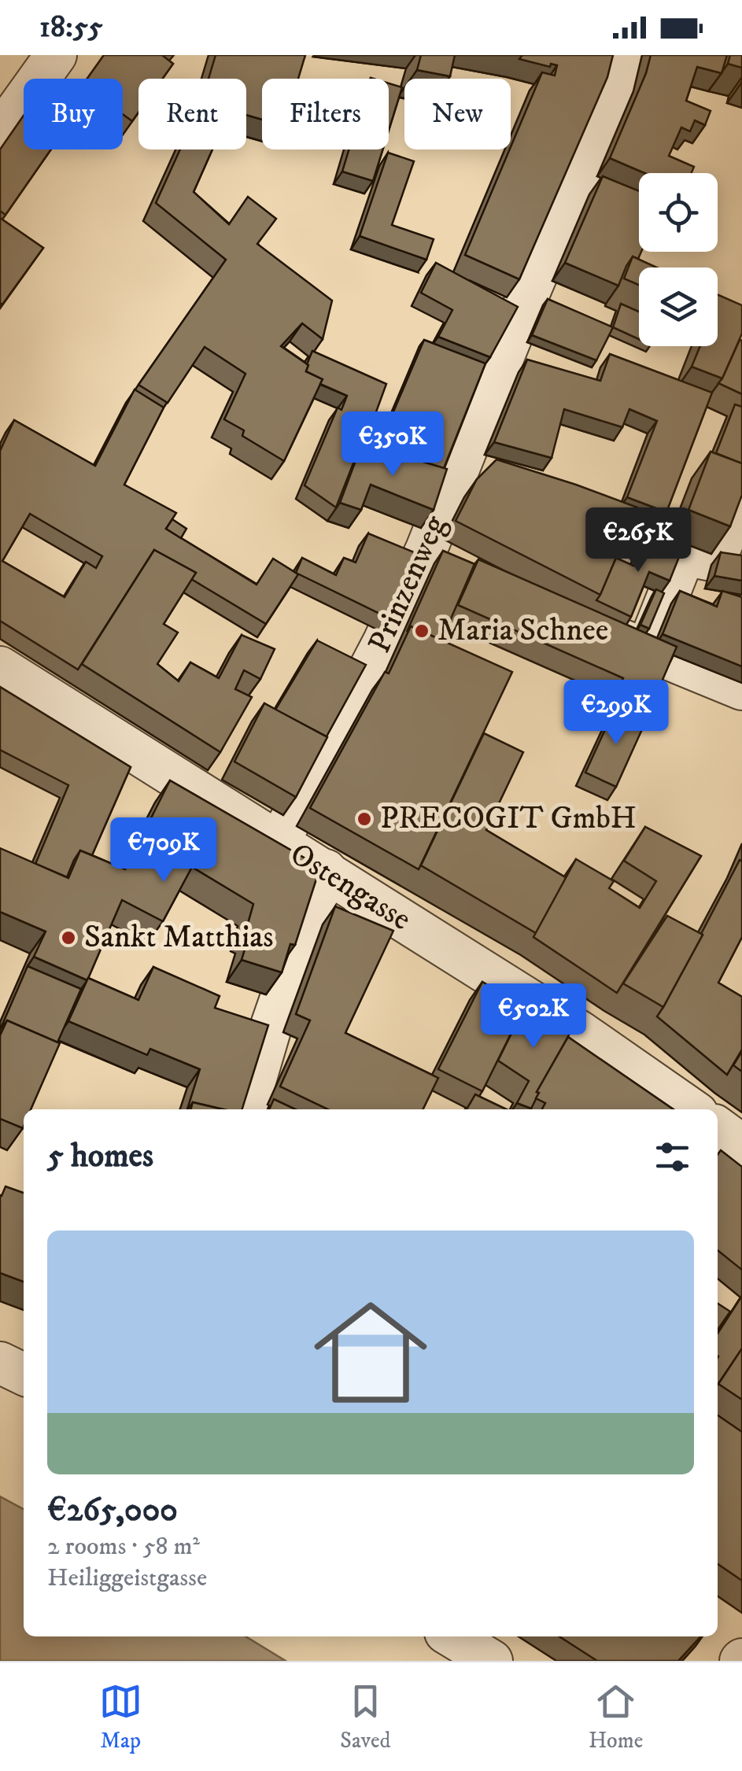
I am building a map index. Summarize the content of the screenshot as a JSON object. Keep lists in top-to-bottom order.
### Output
{
  "streets": {
    "street": ["Prinzenweg", "Ostengasse"]
  },
  "crossings": [
    ["Prinzenweg", "Ostengasse"]
  ],
  "places": ["Maria Schnee", "PRECOGIT GmbH", "Sankt Matthias"],
  "page": {
    "status": "18:55",
    "chip": [
      "Buy",
      "Rent",
      "Filters",
      "New"
    ],
    "price": [
      "€350K",
      "€265K",
      "€299K",
      "€709K",
      "€502K"
    ],
    "heading": "5 homes",
    "list": [
      {
        "name": "€265,000",
        "note": "2 rooms · 58 m² · Heiliggeistgasse"
      }
    ],
    "tabs": ["Map", "Saved", "Home"]
  }
}
